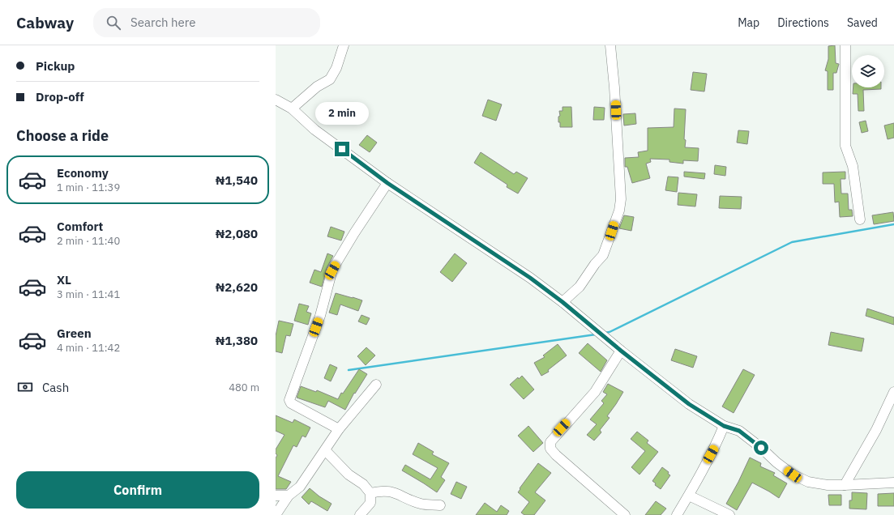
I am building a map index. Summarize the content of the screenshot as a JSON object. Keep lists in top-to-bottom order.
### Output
{
  "page": {
    "header": "Cabway",
    "search": "Search here",
    "nav": ["Map", "Directions", "Saved"],
    "banner": ["Pickup", "Drop-off"],
    "bubble": "2 min",
    "heading": "Choose a ride",
    "list": [
      {
        "name": "Economy",
        "note": "1 min · 11:39",
        "value": "₦1,540"
      },
      {
        "name": "Comfort",
        "note": "2 min · 11:40",
        "value": "₦2,080"
      },
      {
        "name": "XL",
        "note": "3 min · 11:41",
        "value": "₦2,620"
      },
      {
        "name": "Green",
        "note": "4 min · 11:42",
        "value": "₦1,380"
      }
    ],
    "pay": ["Cash", "480 m"],
    "buttons": "Confirm"
  }
}
